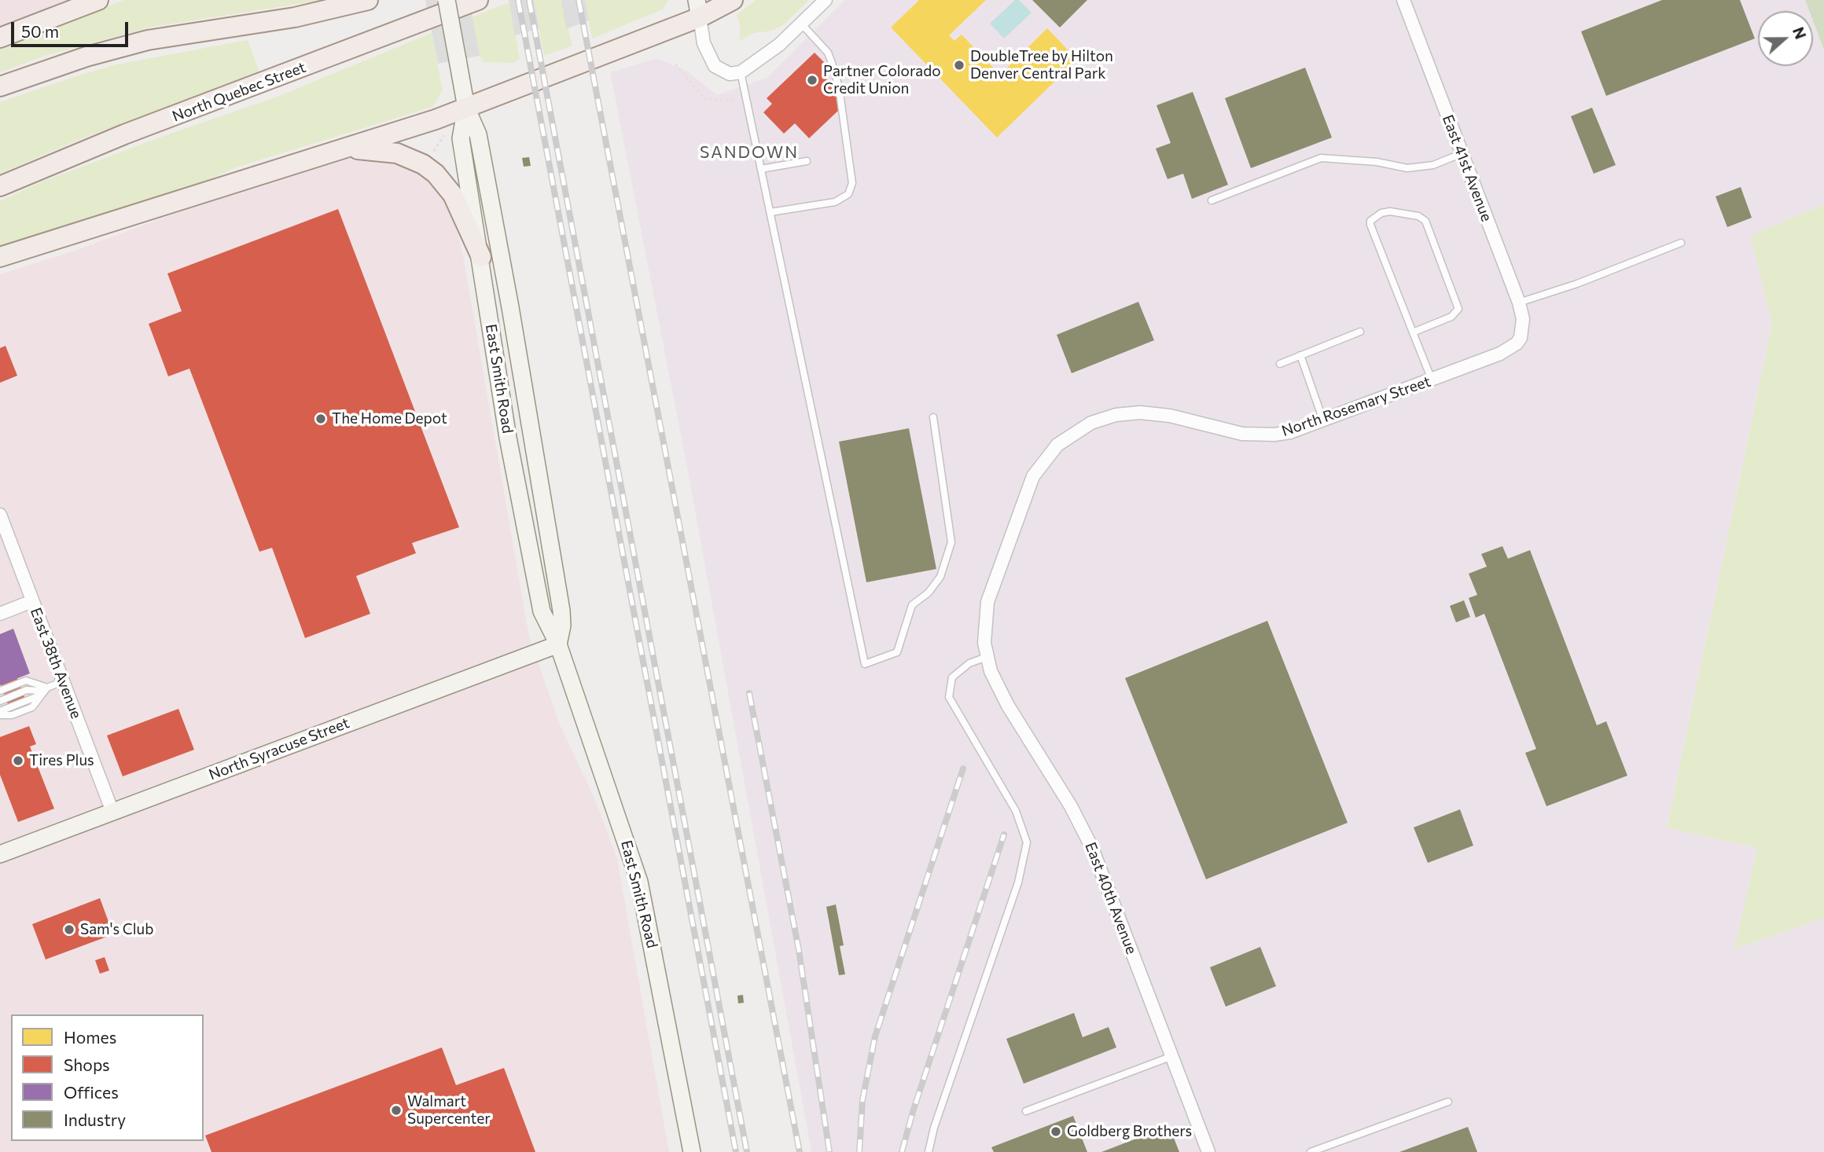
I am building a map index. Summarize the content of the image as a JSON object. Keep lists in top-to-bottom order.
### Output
{
  "streets": {
    "main road": ["North Quebec Street"],
    "street": [
      "East 41st Avenue",
      "East Smith Road",
      "North Rosemary Street",
      "East 38th Avenue",
      "North Syracuse Street",
      "East 40th Avenue"
    ]
  },
  "crossings": [
    ["East 41st Avenue", "North Rosemary Street"],
    ["East Smith Road", "North Syracuse Street"],
    ["North Rosemary Street", "East 40th Avenue"],
    ["East 38th Avenue", "North Syracuse Street"]
  ],
  "districts": ["SANDOWN"],
  "places": [
    "DoubleTree by Hilton Denver Central Park",
    "Partner Colorado Credit Union",
    "The Home Depot",
    "Tires Plus",
    "Sam's Club",
    "Walmart Supercenter",
    "Goldberg Brothers"
  ],
  "legend": [
    "Homes",
    "Shops",
    "Offices",
    "Industry"
  ],
  "scale_bar": "50 m",
  "north": "right"
}
